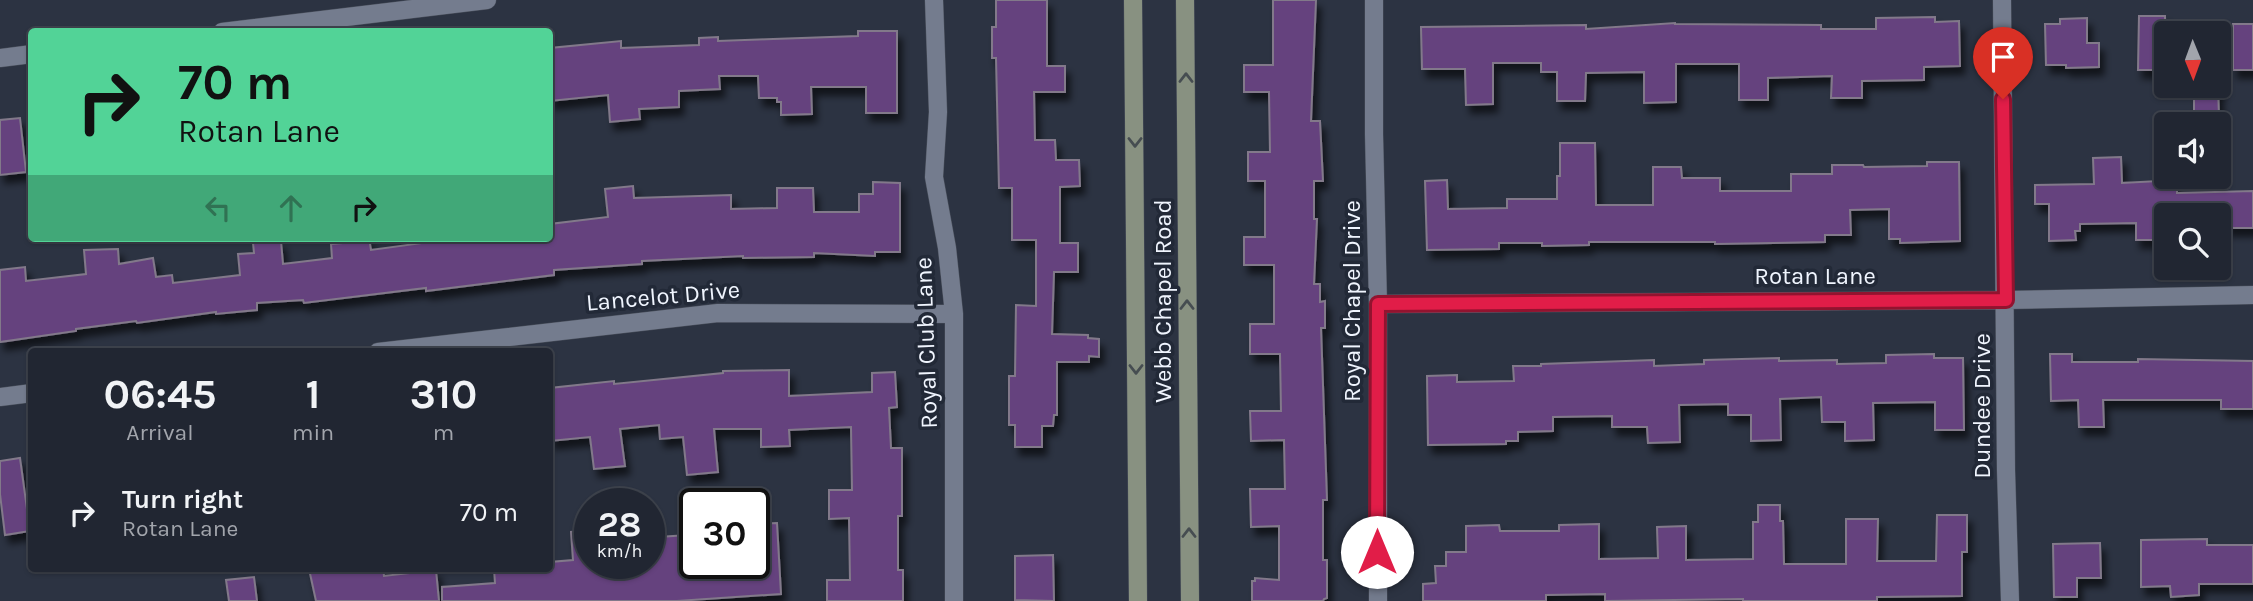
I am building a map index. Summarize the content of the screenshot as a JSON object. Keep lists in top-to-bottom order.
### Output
{
  "streets": {
    "main road": ["Webb Chapel Road"],
    "street": [
      "Rotan Lane",
      "Lancelot Drive",
      "Royal Chapel Drive",
      "Royal Club Lane",
      "Dundee Drive"
    ]
  },
  "crossings": [
    ["Rotan Lane", "Royal Chapel Drive"],
    ["Rotan Lane", "Dundee Drive"],
    ["Lancelot Drive", "Royal Club Lane"]
  ],
  "north": "bottom",
  "page": {
    "turn": ["70 m", "Rotan Lane"],
    "eta": [
      "06:45",
      "Arrival",
      "1",
      "min",
      "310",
      "m"
    ],
    "list": [
      {
        "name": "Turn right",
        "note": "Rotan Lane",
        "value": "70 m"
      }
    ],
    "speed": "28 km/h",
    "limit": "30"
  }
}
